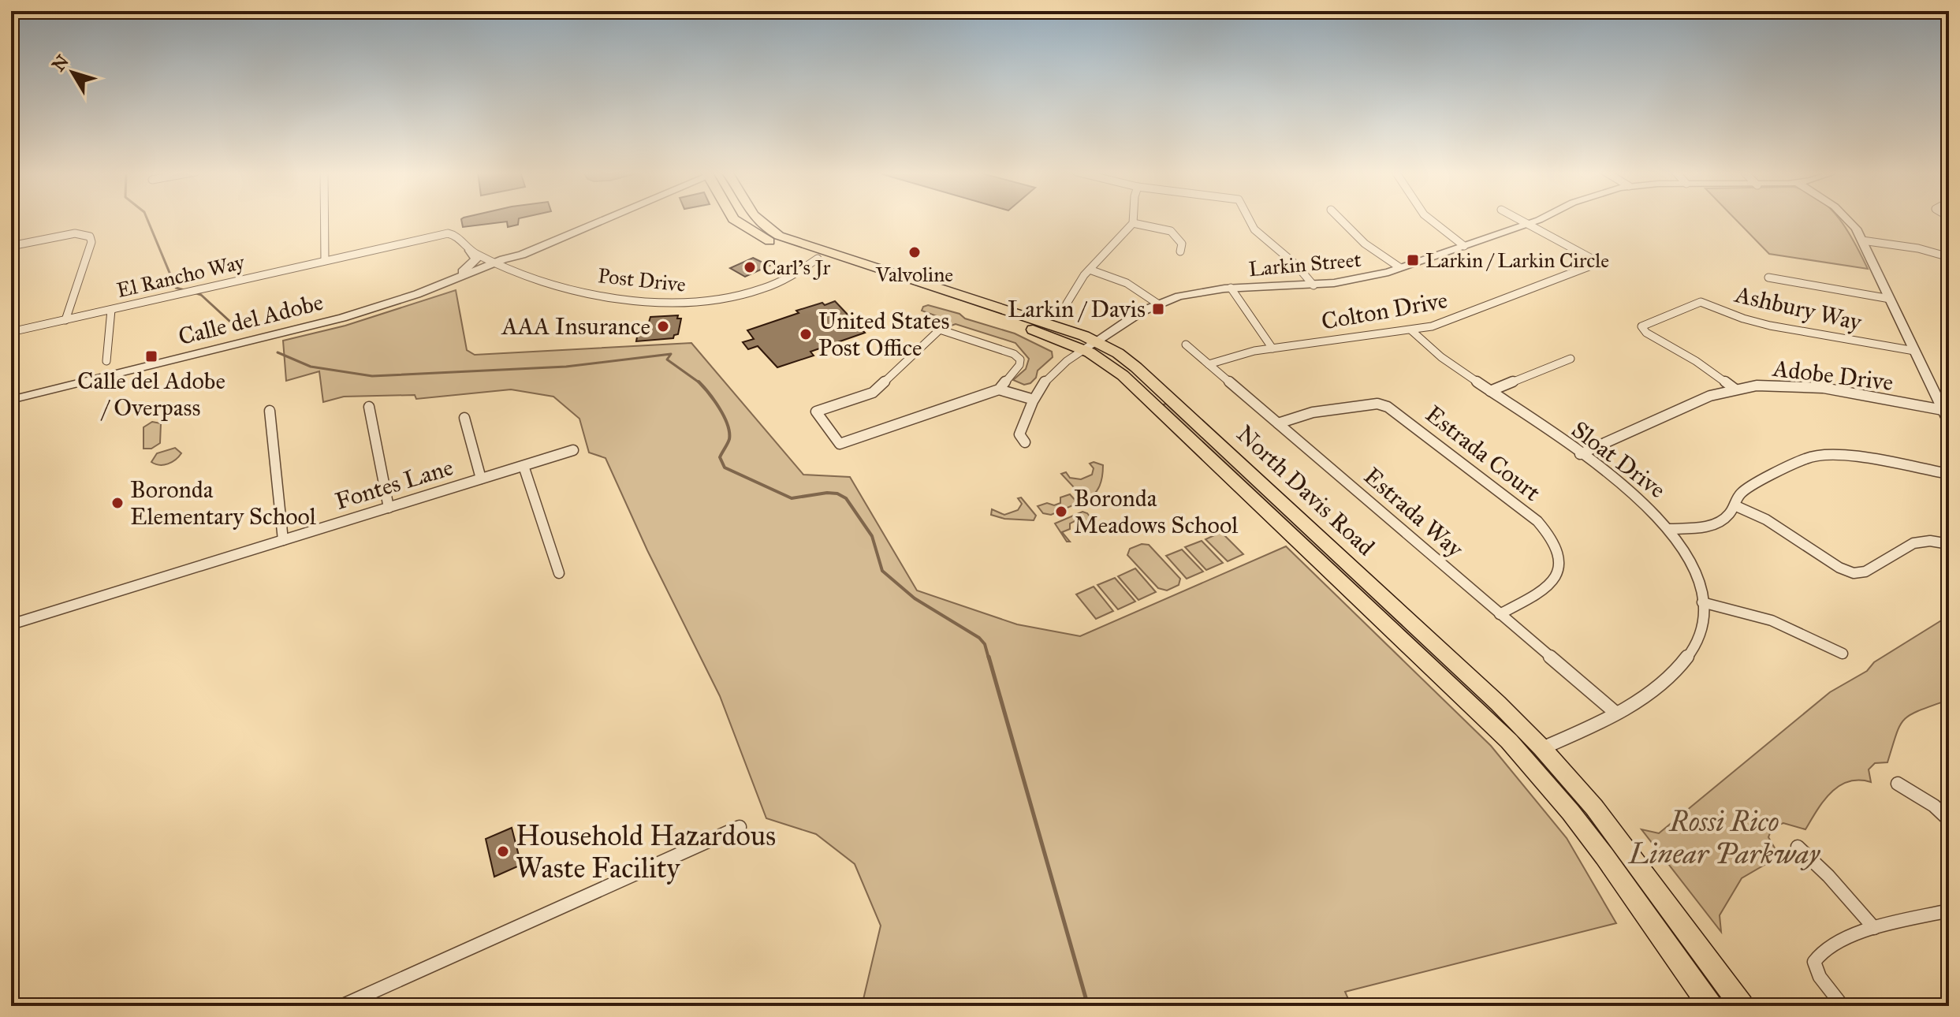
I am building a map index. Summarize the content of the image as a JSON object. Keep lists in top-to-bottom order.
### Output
{
  "streets": {
    "highway": ["North Davis Road"],
    "street": [
      "Larkin Street",
      "El Rancho Way",
      "Post Drive",
      "Ashbury Way",
      "Colton Drive",
      "Calle del Adobe",
      "Adobe Drive",
      "Estrada Court",
      "Sloat Drive",
      "Fontes Lane",
      "Estrada Way"
    ]
  },
  "crossings": [
    ["Larkin Street", "Colton Drive"],
    ["Larkin Street", "North Davis Road"],
    ["El Rancho Way", "Post Drive"],
    ["El Rancho Way", "Calle del Adobe"],
    ["Post Drive", "Calle del Adobe"],
    ["Post Drive", "North Davis Road"],
    ["Ashbury Way", "Adobe Drive"],
    ["Colton Drive", "Sloat Drive"],
    ["Colton Drive", "Estrada Way"],
    ["Adobe Drive", "Sloat Drive"],
    ["Estrada Court", "Estrada Way"],
    ["Sloat Drive", "North Davis Road"],
    ["Sloat Drive", "Estrada Way"]
  ],
  "parks": ["Rossi Rico Linear Parkway"],
  "places": {
    "other": [
      "Valvoline",
      "Carl's Jr",
      "AAA Insurance",
      "United States Post Office",
      "Boronda Elementary School",
      "Boronda Meadows School",
      "Household Hazardous Waste Facility"
    ],
    "transit": ["Larkin / Larkin Circle", "Larkin / Davis", "Calle del Adobe / Overpass"]
  },
  "north": "top left"
}
